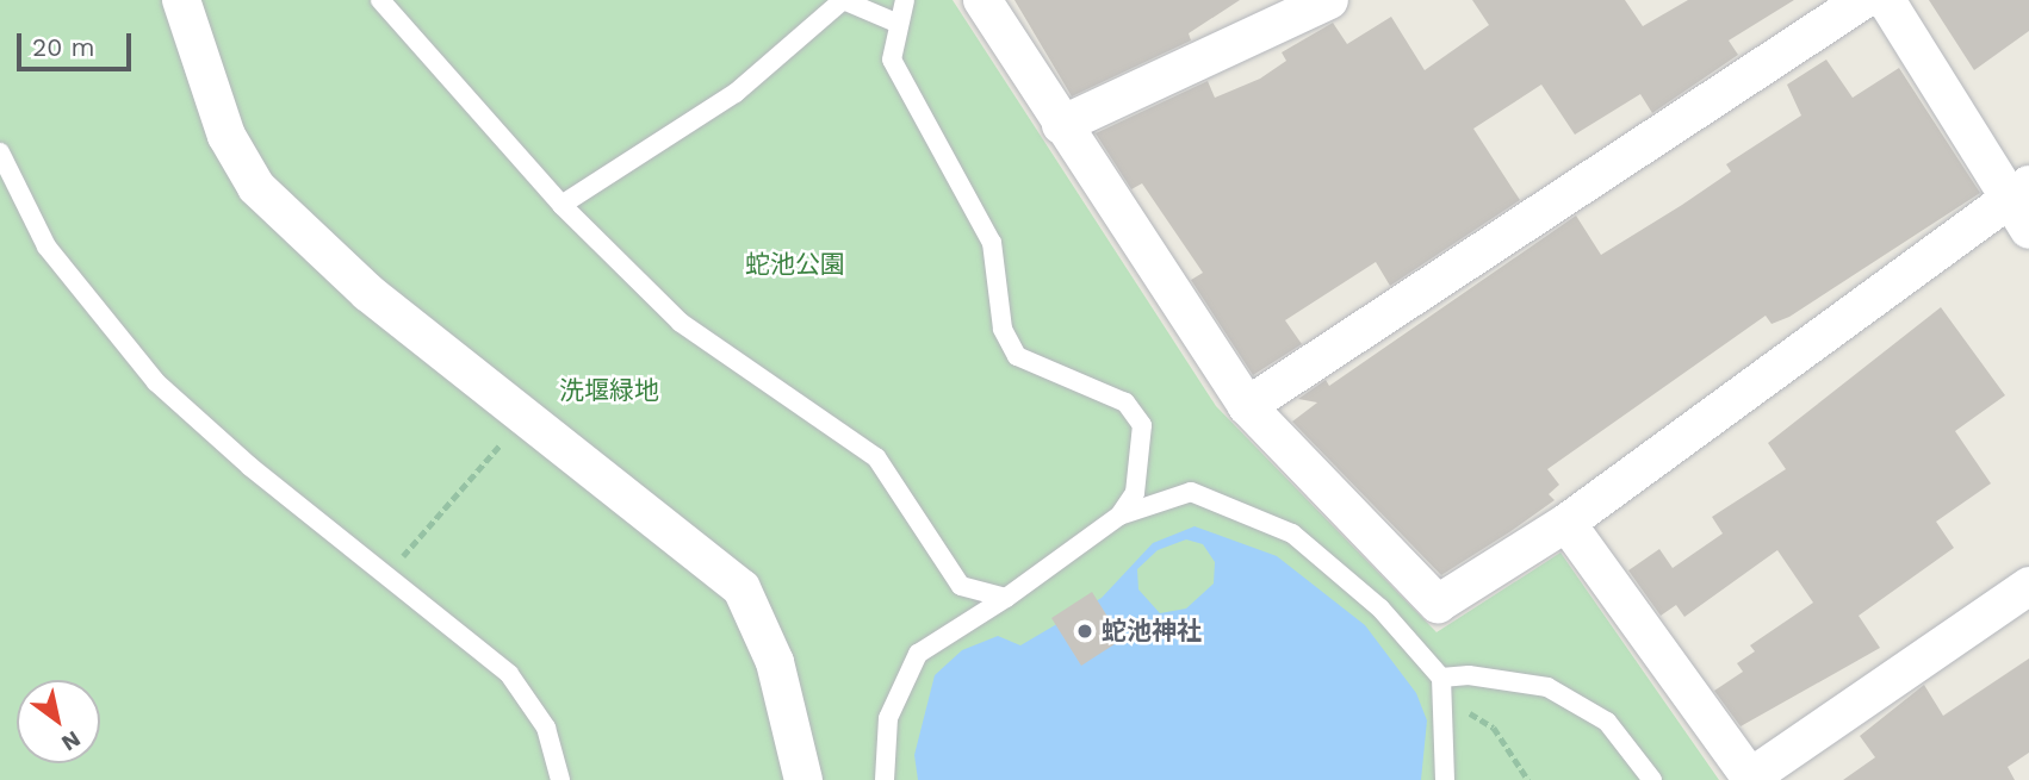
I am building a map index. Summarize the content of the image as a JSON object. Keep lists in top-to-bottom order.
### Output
{
  "parks": ["蛇池公園", "洗堰緑地"],
  "places": ["蛇池神社"],
  "scale_bar": "20 m",
  "north": "bottom right"
}
